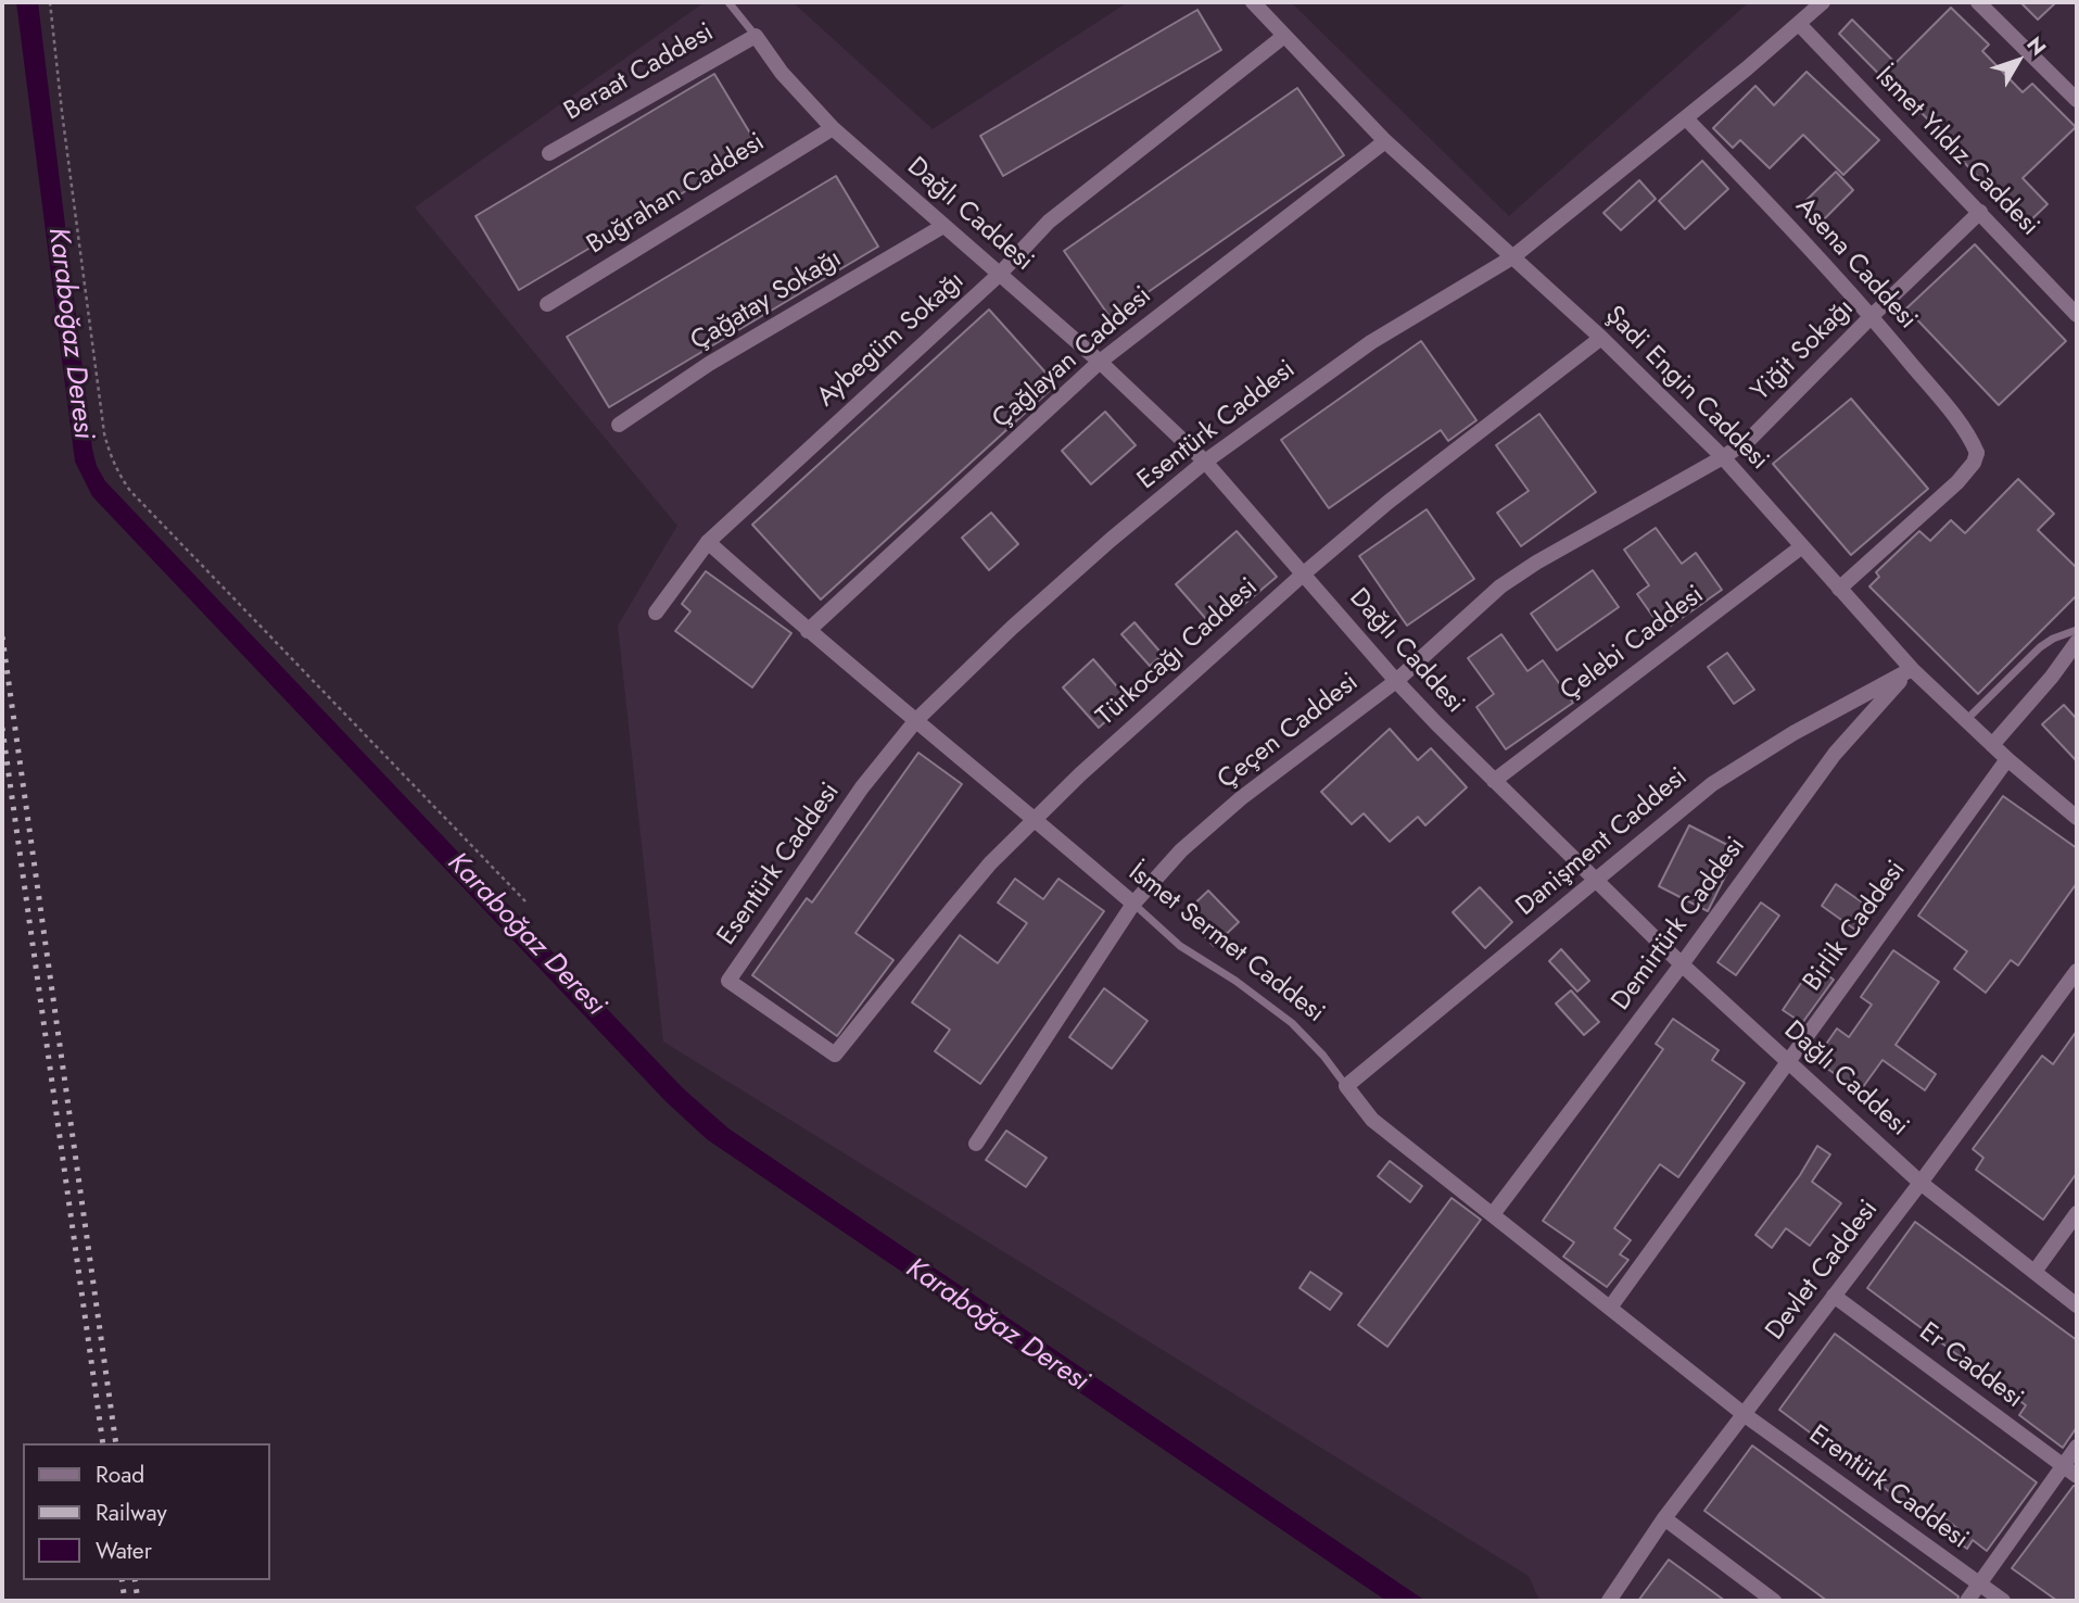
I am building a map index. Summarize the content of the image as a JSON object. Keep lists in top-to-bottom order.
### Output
{
  "streets": {
    "street": [
      "Beraat Caddesi",
      "İsmet Yıldız Caddesi",
      "Buğrahan Caddesi",
      "Dağlı Caddesi",
      "Asena Caddesi",
      "Çağatay Sokağı",
      "Aybegüm Sokağı",
      "Yiğit Sokağı",
      "Çağlayan Caddesi",
      "Şadi Engin Caddesi",
      "Esentürk Caddesi",
      "Çelebi Caddesi",
      "Türkocağı Caddesi",
      "Çeçen Caddesi",
      "Danişment Caddesi",
      "Demirtürk Caddesi",
      "Birlik Caddesi",
      "İsmet Sermet Caddesi",
      "Devlet Caddesi",
      "Er Caddesi",
      "Erentürk Caddesi"
    ]
  },
  "crossings": [
    ["Beraat Caddesi", "Dağlı Caddesi"],
    ["İsmet Yıldız Caddesi", "Yiğit Sokağı"],
    ["İsmet Yıldız Caddesi", "Esentürk Caddesi"],
    ["Buğrahan Caddesi", "Dağlı Caddesi"],
    ["Dağlı Caddesi", "Çağatay Sokağı"],
    ["Dağlı Caddesi", "Aybegüm Sokağı"],
    ["Dağlı Caddesi", "Çağlayan Caddesi"],
    ["Dağlı Caddesi", "Esentürk Caddesi"],
    ["Dağlı Caddesi", "Çelebi Caddesi"],
    ["Dağlı Caddesi", "Türkocağı Caddesi"],
    ["Dağlı Caddesi", "Çeçen Caddesi"],
    ["Dağlı Caddesi", "Danişment Caddesi"],
    ["Dağlı Caddesi", "Demirtürk Caddesi"],
    ["Dağlı Caddesi", "Birlik Caddesi"],
    ["Dağlı Caddesi", "Devlet Caddesi"],
    ["Asena Caddesi", "Yiğit Sokağı"],
    ["Asena Caddesi", "Şadi Engin Caddesi"],
    ["Asena Caddesi", "Esentürk Caddesi"],
    ["Aybegüm Sokağı", "Şadi Engin Caddesi"],
    ["Aybegüm Sokağı", "İsmet Sermet Caddesi"],
    ["Yiğit Sokağı", "Şadi Engin Caddesi"],
    ["Yiğit Sokağı", "Çeçen Caddesi"],
    ["Çağlayan Caddesi", "Şadi Engin Caddesi"],
    ["Çağlayan Caddesi", "İsmet Sermet Caddesi"],
    ["Şadi Engin Caddesi", "Esentürk Caddesi"],
    ["Şadi Engin Caddesi", "Çelebi Caddesi"],
    ["Şadi Engin Caddesi", "Türkocağı Caddesi"],
    ["Şadi Engin Caddesi", "Çeçen Caddesi"],
    ["Şadi Engin Caddesi", "Danişment Caddesi"],
    ["Şadi Engin Caddesi", "Demirtürk Caddesi"],
    ["Şadi Engin Caddesi", "Birlik Caddesi"],
    ["Esentürk Caddesi", "Türkocağı Caddesi"],
    ["Esentürk Caddesi", "İsmet Sermet Caddesi"],
    ["Türkocağı Caddesi", "İsmet Sermet Caddesi"],
    ["Çeçen Caddesi", "İsmet Sermet Caddesi"],
    ["Danişment Caddesi", "Demirtürk Caddesi"],
    ["Danişment Caddesi", "İsmet Sermet Caddesi"],
    ["Demirtürk Caddesi", "İsmet Sermet Caddesi"],
    ["Birlik Caddesi", "İsmet Sermet Caddesi"],
    ["İsmet Sermet Caddesi", "Devlet Caddesi"],
    ["İsmet Sermet Caddesi", "Erentürk Caddesi"],
    ["Devlet Caddesi", "Er Caddesi"],
    ["Devlet Caddesi", "Erentürk Caddesi"]
  ],
  "water": ["Karaboğaz Deresi"],
  "legend": ["Road", "Railway", "Water"],
  "north": "top right"
}
